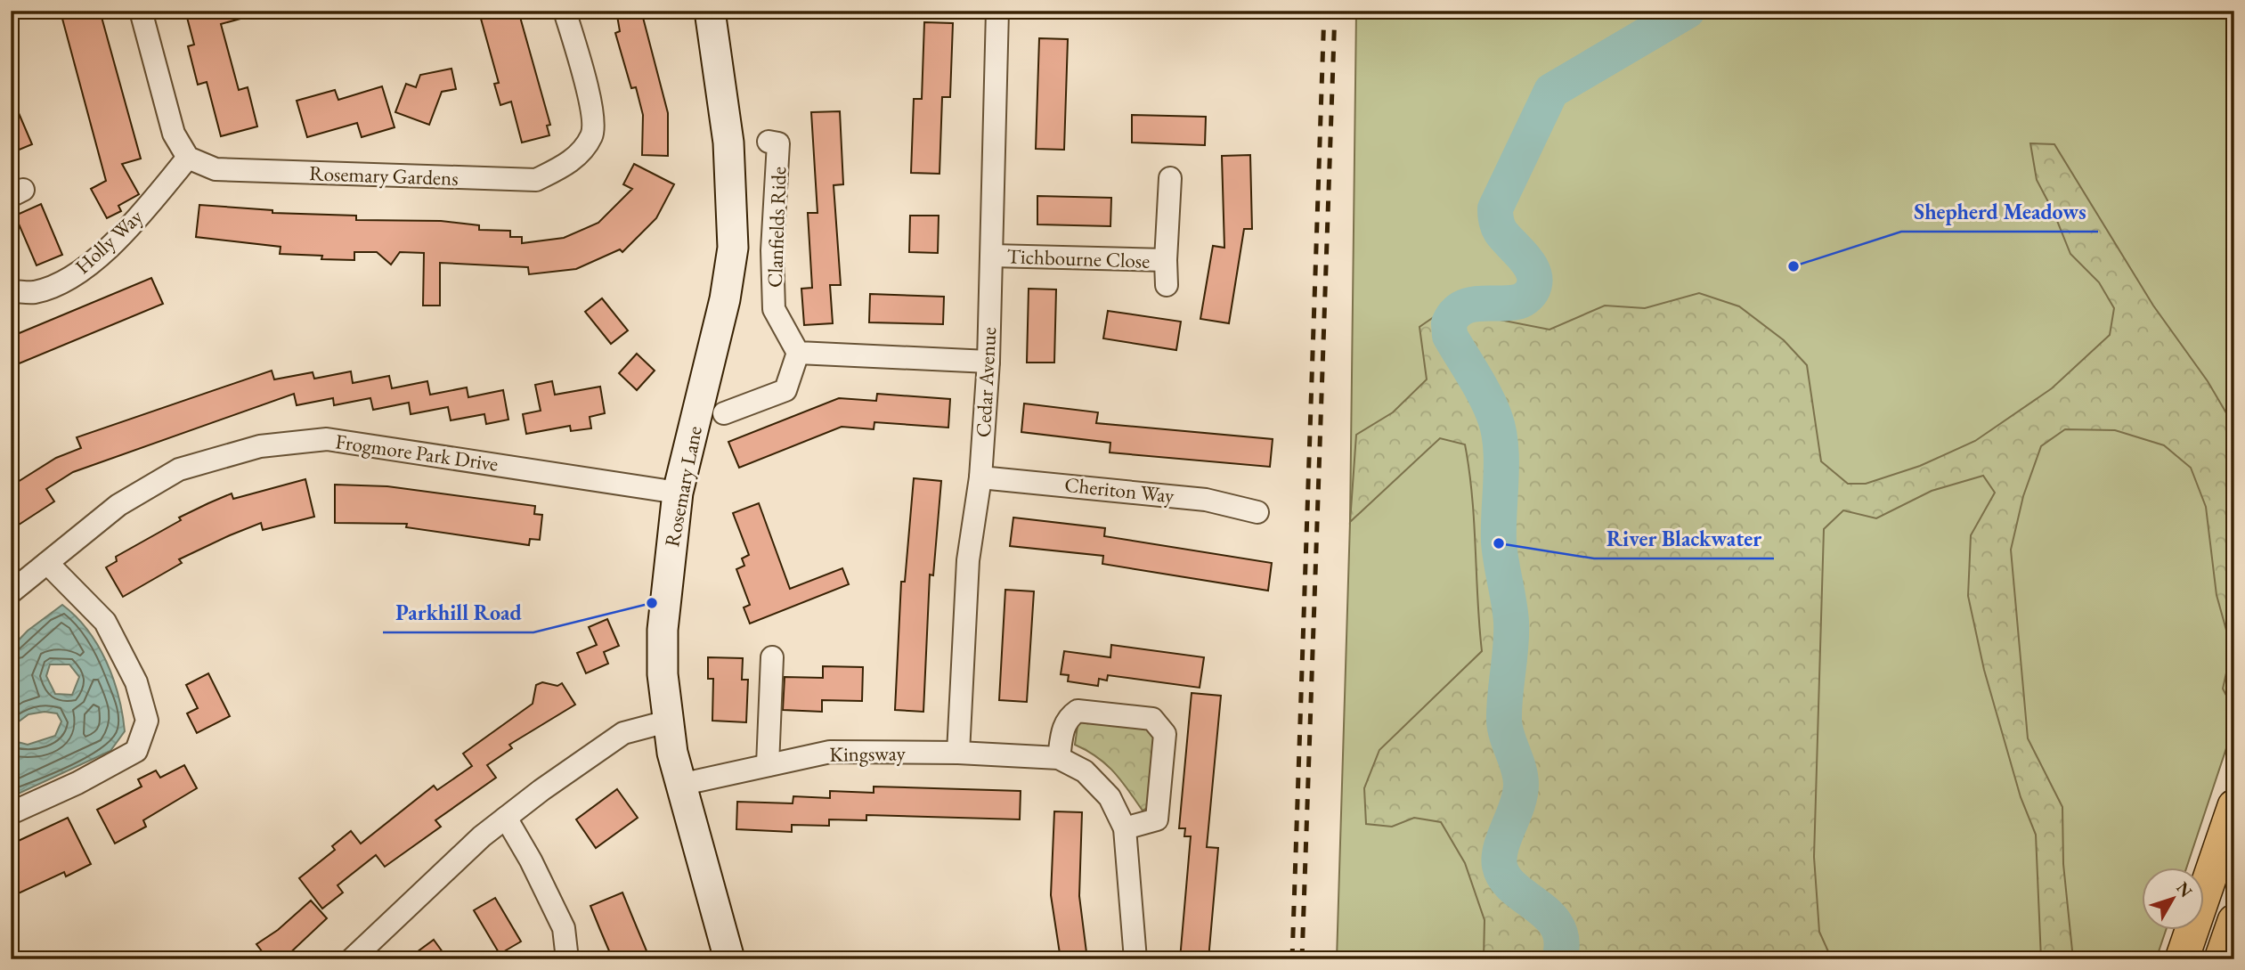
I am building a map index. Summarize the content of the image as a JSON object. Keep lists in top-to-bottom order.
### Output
{
  "streets": {
    "street": [
      "Rosemary Gardens",
      "Clanfields Ride",
      "Holly Way",
      "Tichbourne Close",
      "Cedar Avenue",
      "Frogmore Park Drive",
      "Rosemary Lane",
      "Cheriton Way",
      "Kingsway"
    ]
  },
  "crossings": [
    ["Rosemary Gardens", "Holly Way"],
    ["Tichbourne Close", "Cedar Avenue"],
    ["Cedar Avenue", "Cheriton Way"],
    ["Cedar Avenue", "Kingsway"],
    ["Frogmore Park Drive", "Rosemary Lane"],
    ["Rosemary Lane", "Kingsway"]
  ],
  "places": ["Shepherd Meadows", "River Blackwater", "Parkhill Road"],
  "north": "top right"
}
